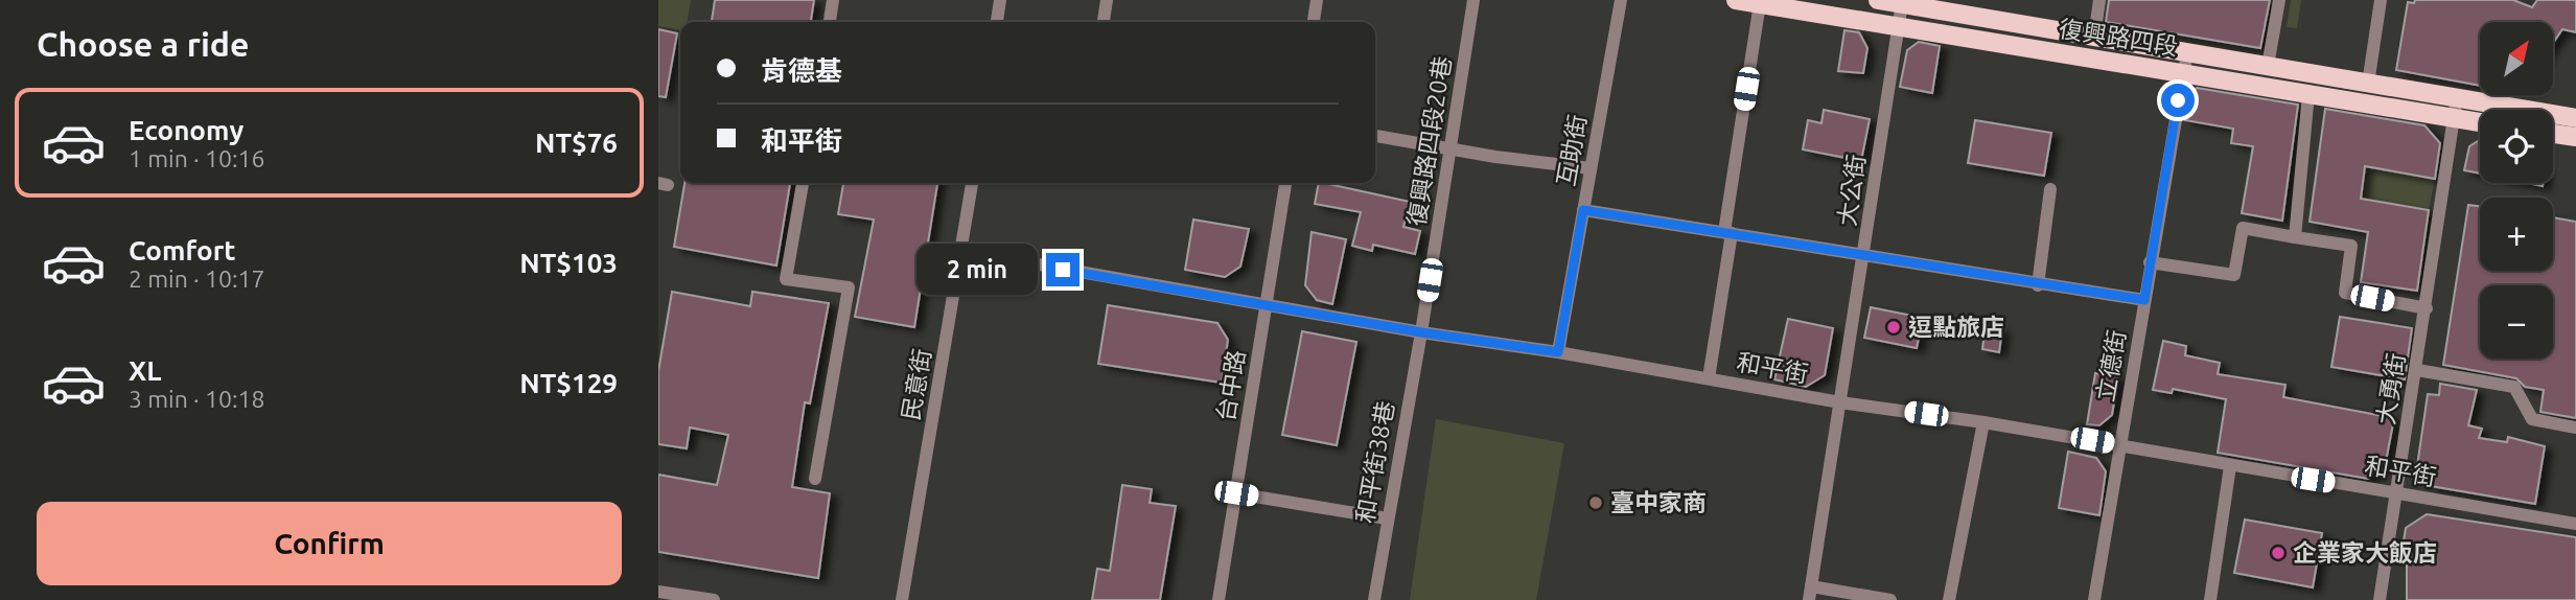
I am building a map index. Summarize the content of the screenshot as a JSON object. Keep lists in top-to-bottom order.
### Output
{
  "streets": {
    "main road": ["復興路四段"],
    "street": [
      "復興路四段20巷",
      "互助街",
      "大公街",
      "立德街",
      "和平街",
      "民意街",
      "台中路",
      "大勇街",
      "和平街38巷"
    ]
  },
  "crossings": [
    ["復興路四段", "大公街"],
    ["復興路四段", "立德街"],
    ["復興路四段", "大勇街"],
    ["復興路四段20巷", "和平街"],
    ["復興路四段20巷", "和平街38巷"],
    ["互助街", "和平街"],
    ["大公街", "和平街"],
    ["立德街", "和平街"],
    ["和平街", "民意街"],
    ["和平街", "台中路"],
    ["和平街", "大勇街"],
    ["和平街", "和平街38巷"]
  ],
  "places": ["逗點旅店", "臺中家商", "企業家大飯店"],
  "north": "top right",
  "page": {
    "heading": "Choose a ride",
    "map_buttons": ["+", "−"],
    "banner": ["肯德基", "和平街"],
    "list": [
      {
        "name": "Economy",
        "note": "1 min · 10:16",
        "value": "NT$76"
      },
      {
        "name": "Comfort",
        "note": "2 min · 10:17",
        "value": "NT$103"
      },
      {
        "name": "XL",
        "note": "3 min · 10:18",
        "value": "NT$129"
      }
    ],
    "bubble": "2 min",
    "buttons": "Confirm"
  }
}
